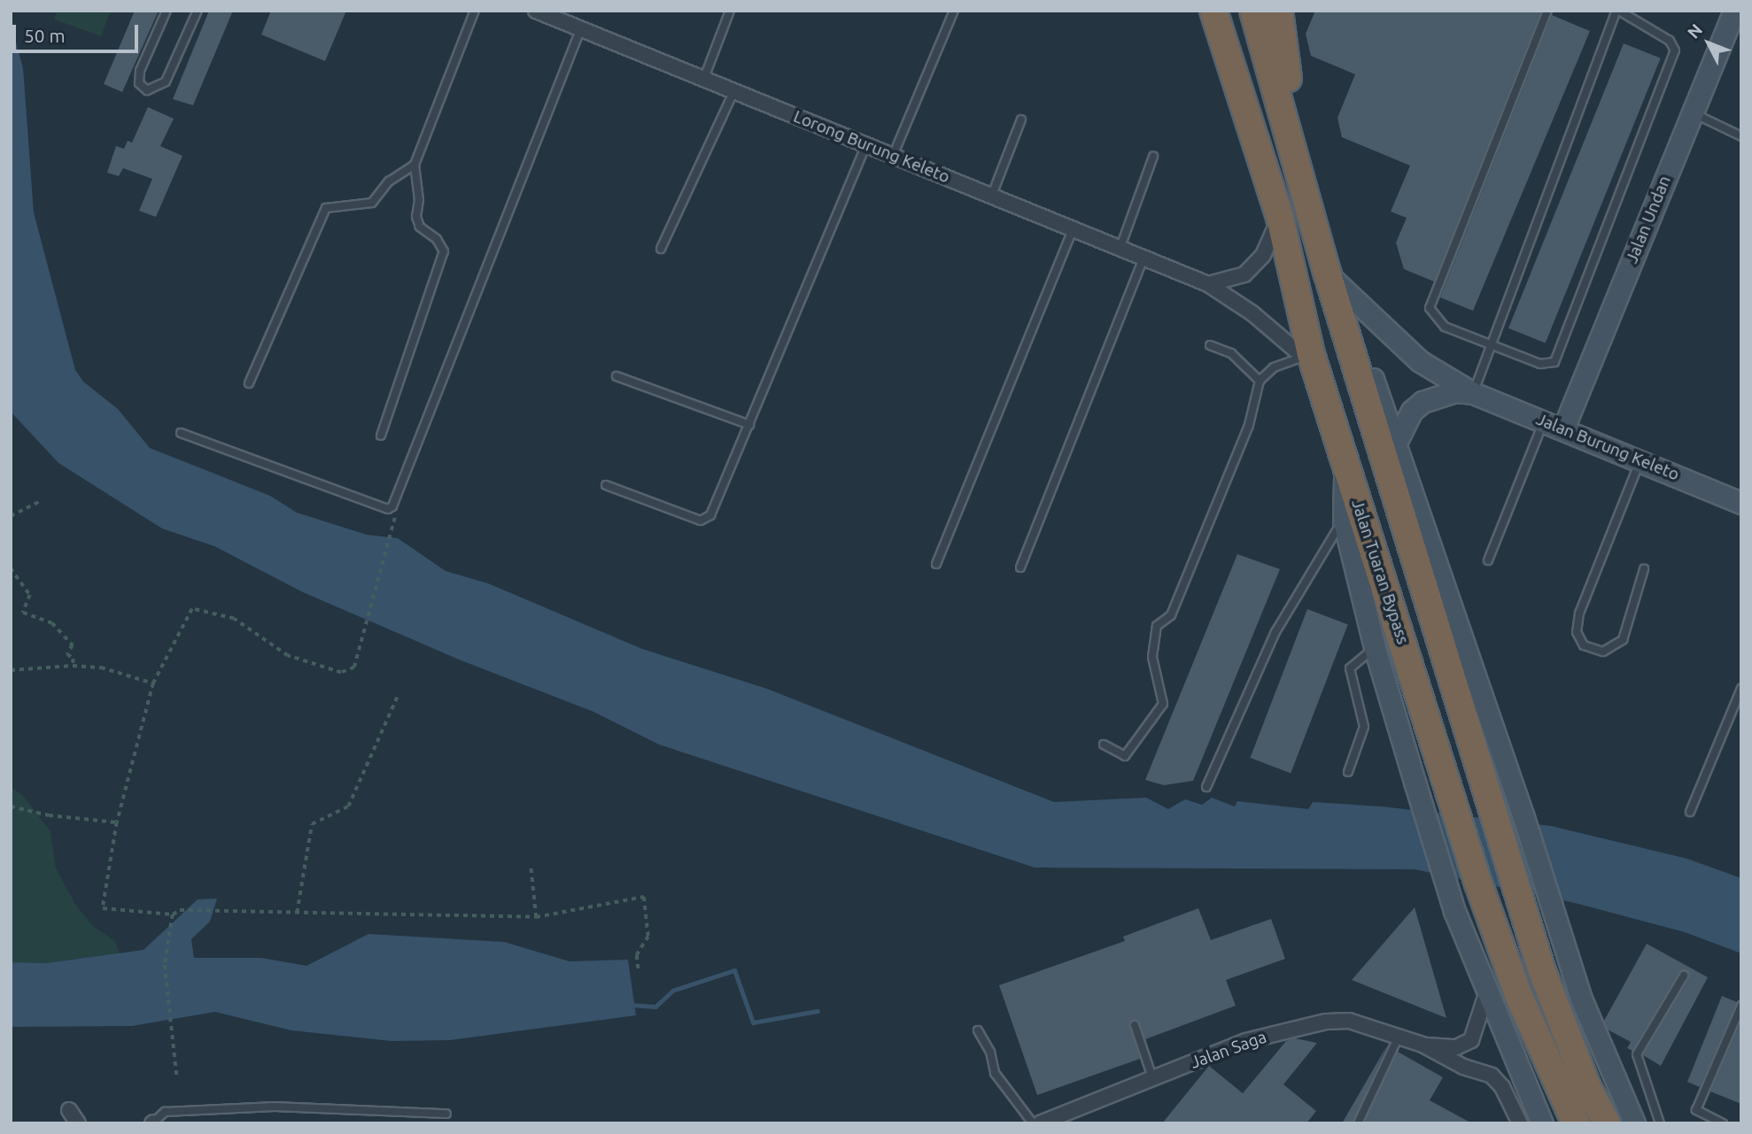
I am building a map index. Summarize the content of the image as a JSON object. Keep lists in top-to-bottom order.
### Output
{
  "streets": {
    "highway": ["Jalan Tuaran Bypass"],
    "street": [
      "Lorong Burung Keleto",
      "Jalan Undan",
      "Jalan Burung Keleto",
      "Jalan Saga"
    ]
  },
  "crossings": [
    ["Lorong Burung Keleto", "Jalan Tuaran Bypass"],
    ["Jalan Undan", "Jalan Burung Keleto"]
  ],
  "scale_bar": "50 m",
  "north": "top left"
}
